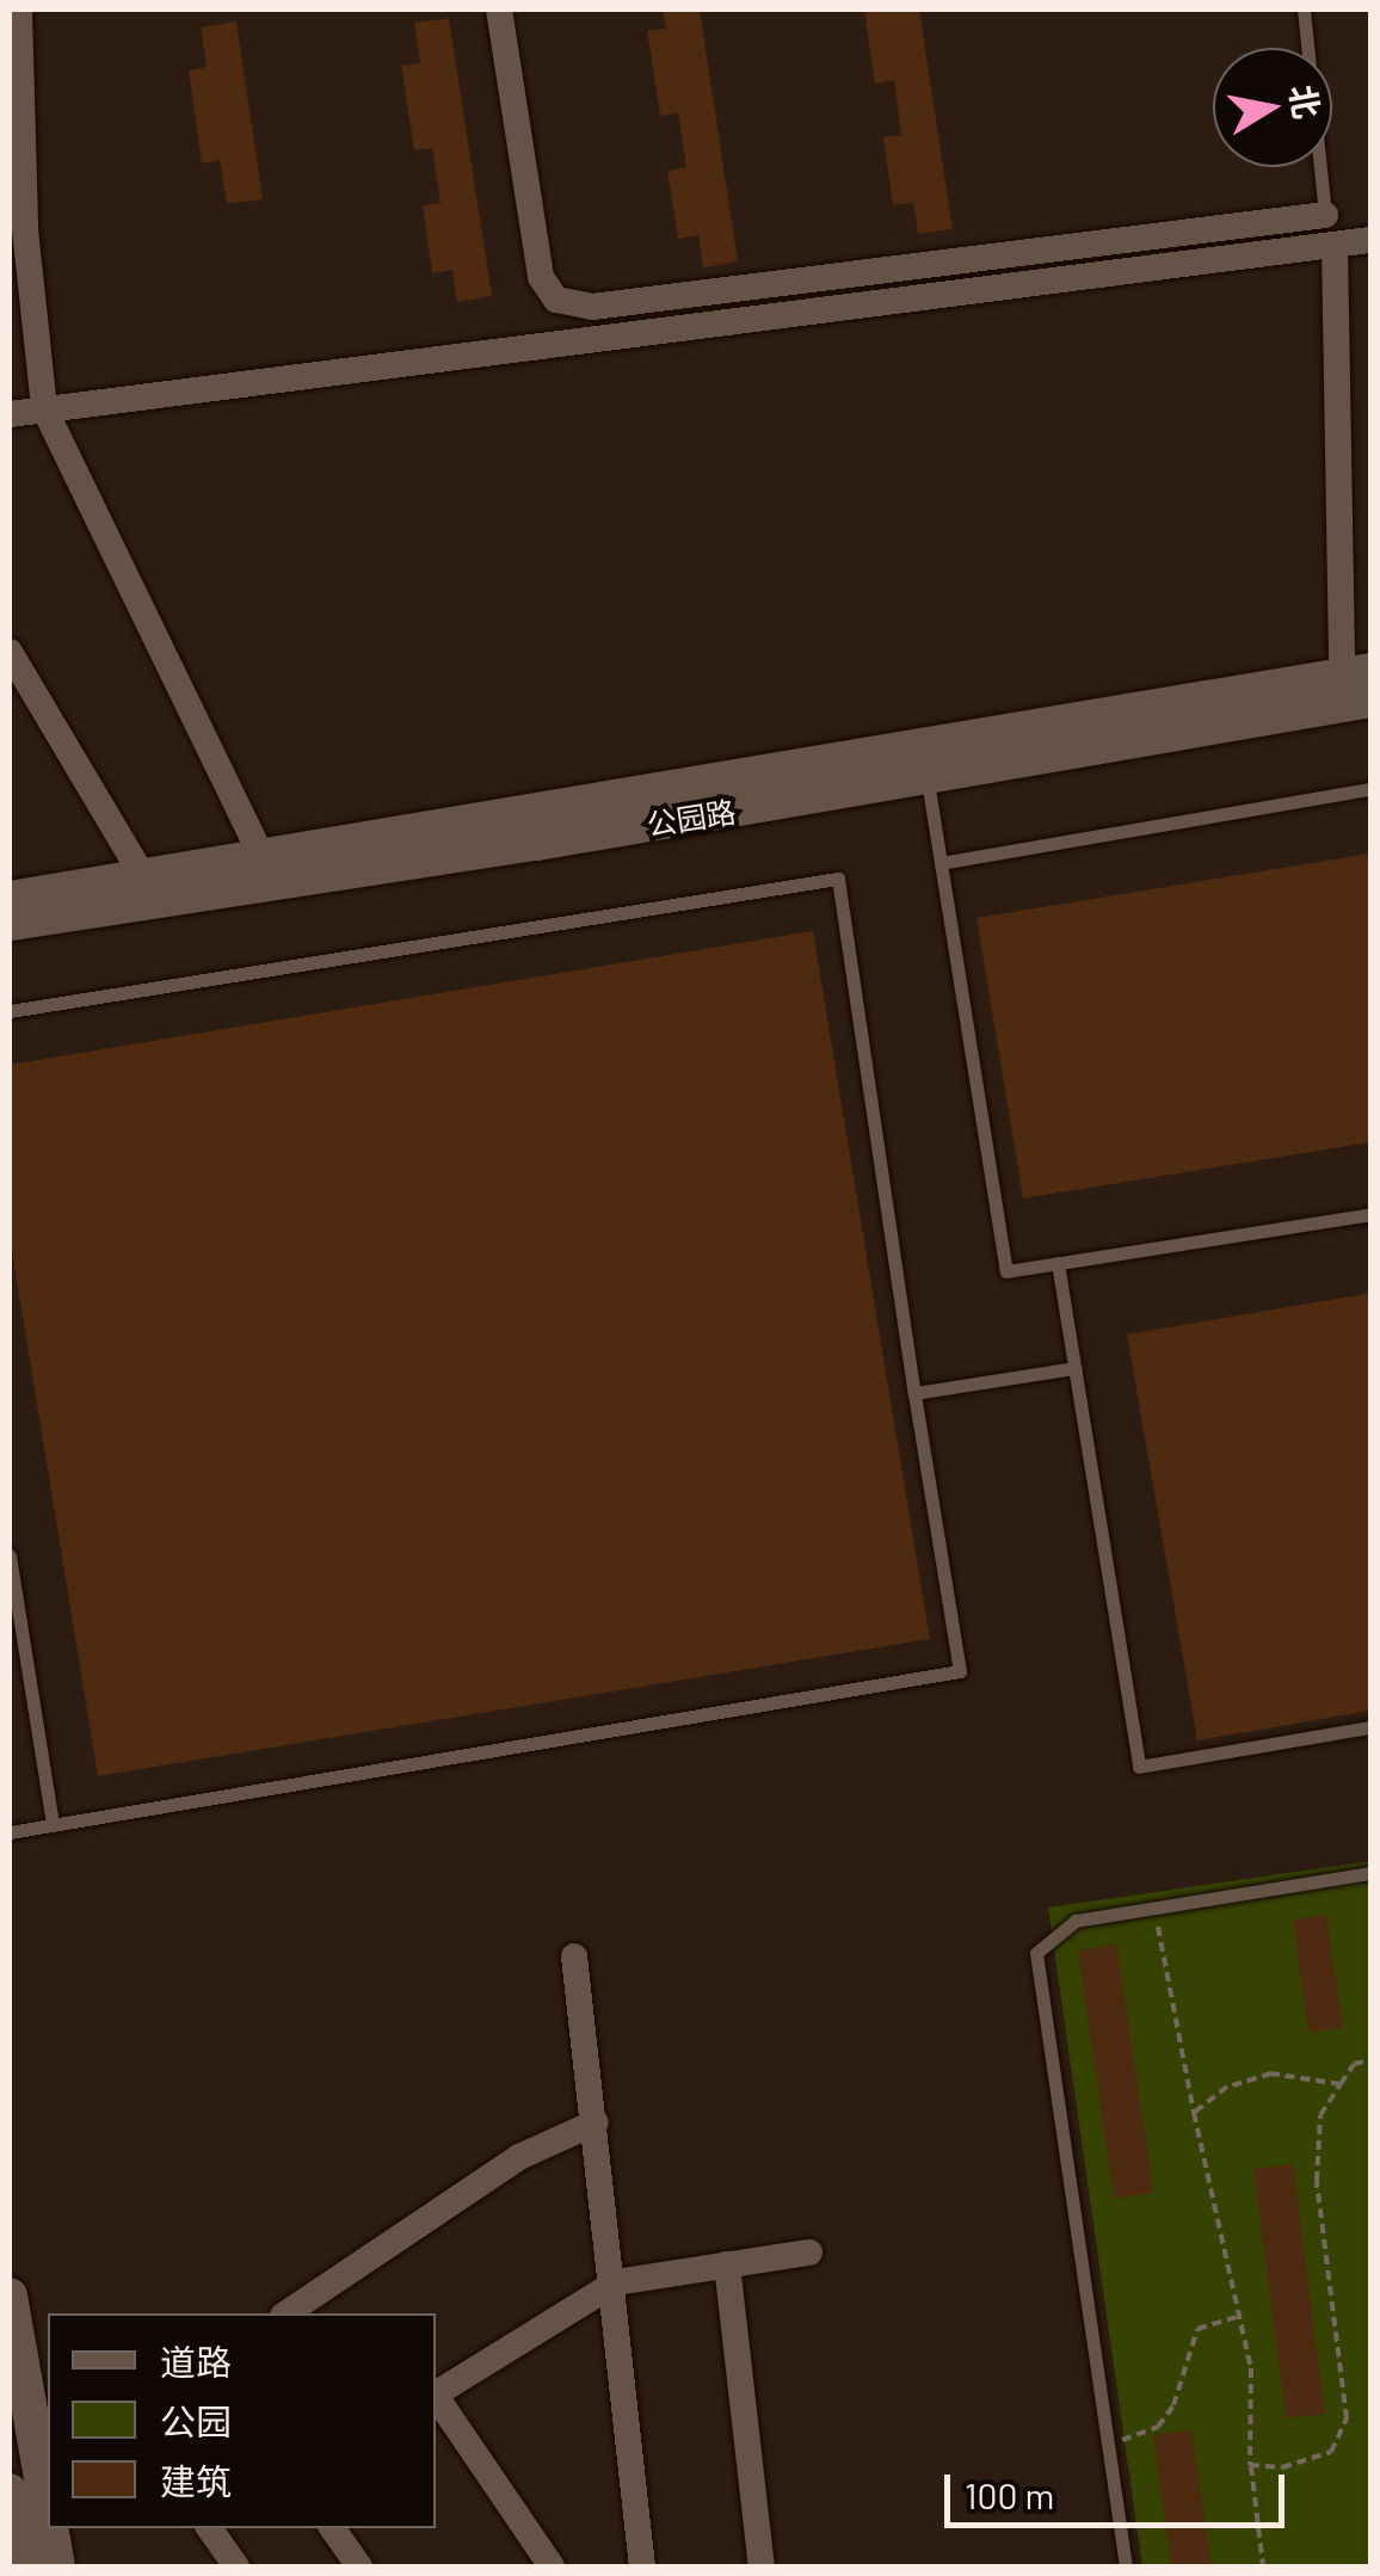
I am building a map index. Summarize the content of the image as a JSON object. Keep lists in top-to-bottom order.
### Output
{
  "streets": {
    "street": ["公园路"]
  },
  "legend": ["道路", "公园", "建筑"],
  "scale_bar": "100 m",
  "north": "right"
}
